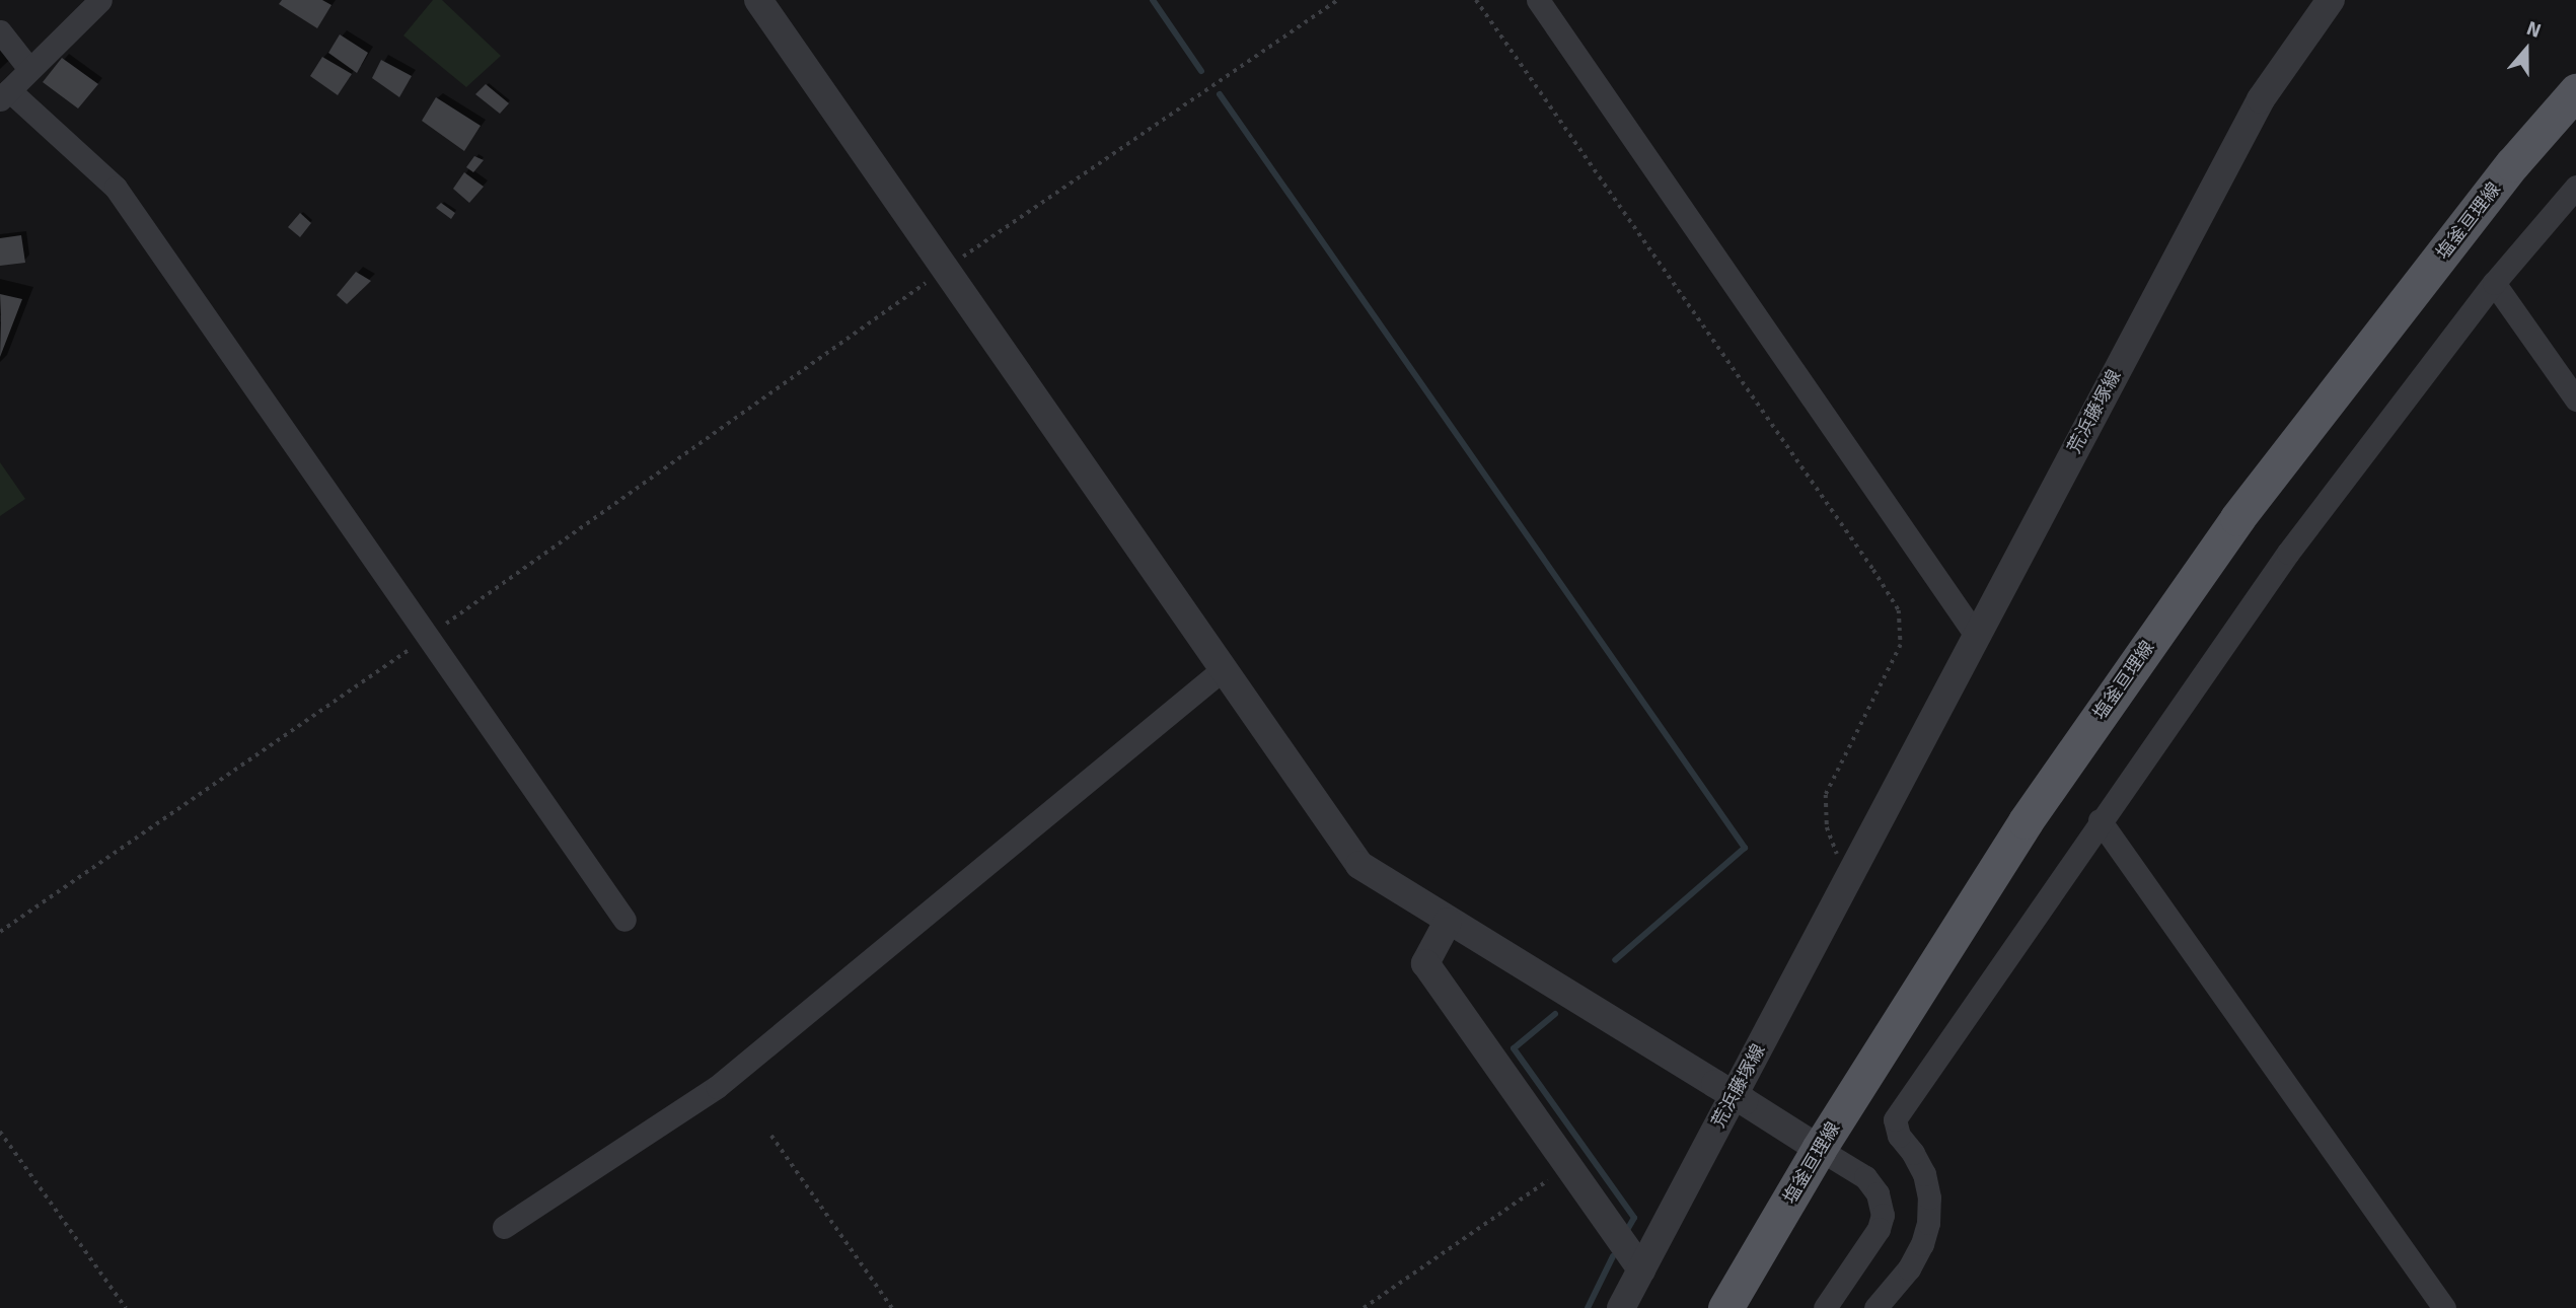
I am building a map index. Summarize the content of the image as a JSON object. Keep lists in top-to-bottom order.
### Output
{
  "streets": {
    "main road": ["塩釜亘理線"],
    "street": ["荒浜藤塚線"]
  },
  "north": "top"
}
